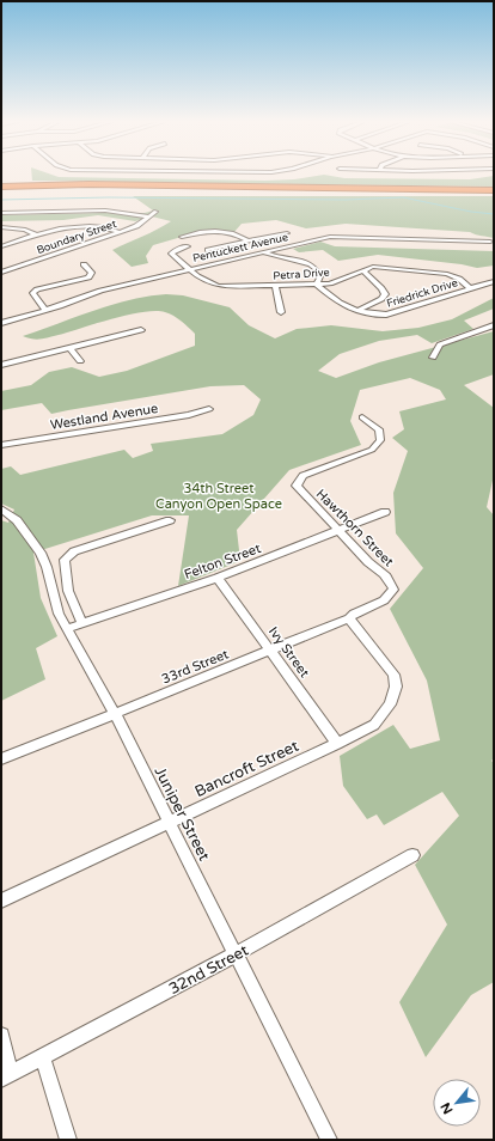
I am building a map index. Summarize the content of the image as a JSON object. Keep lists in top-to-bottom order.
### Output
{
  "streets": {
    "street": [
      "Boundary Street",
      "Pentuckett Avenue",
      "Petra Drive",
      "Friedrick Drive",
      "Westland Avenue",
      "Hawthorn Street",
      "Felton Street",
      "Ivy Street",
      "33rd Street",
      "Bancroft Street",
      "Juniper Street",
      "32nd Street"
    ]
  },
  "crossings": [
    ["Pentuckett Avenue", "Petra Drive"],
    ["Petra Drive", "Friedrick Drive"],
    ["Hawthorn Street", "Felton Street"],
    ["Hawthorn Street", "33rd Street"],
    ["Felton Street", "Ivy Street"],
    ["Felton Street", "Juniper Street"],
    ["Ivy Street", "33rd Street"],
    ["Ivy Street", "Bancroft Street"],
    ["33rd Street", "Bancroft Street"],
    ["33rd Street", "Juniper Street"],
    ["Bancroft Street", "Juniper Street"],
    ["Juniper Street", "32nd Street"]
  ],
  "parks": ["34th Street Canyon Open Space"],
  "north": "bottom left"
}
